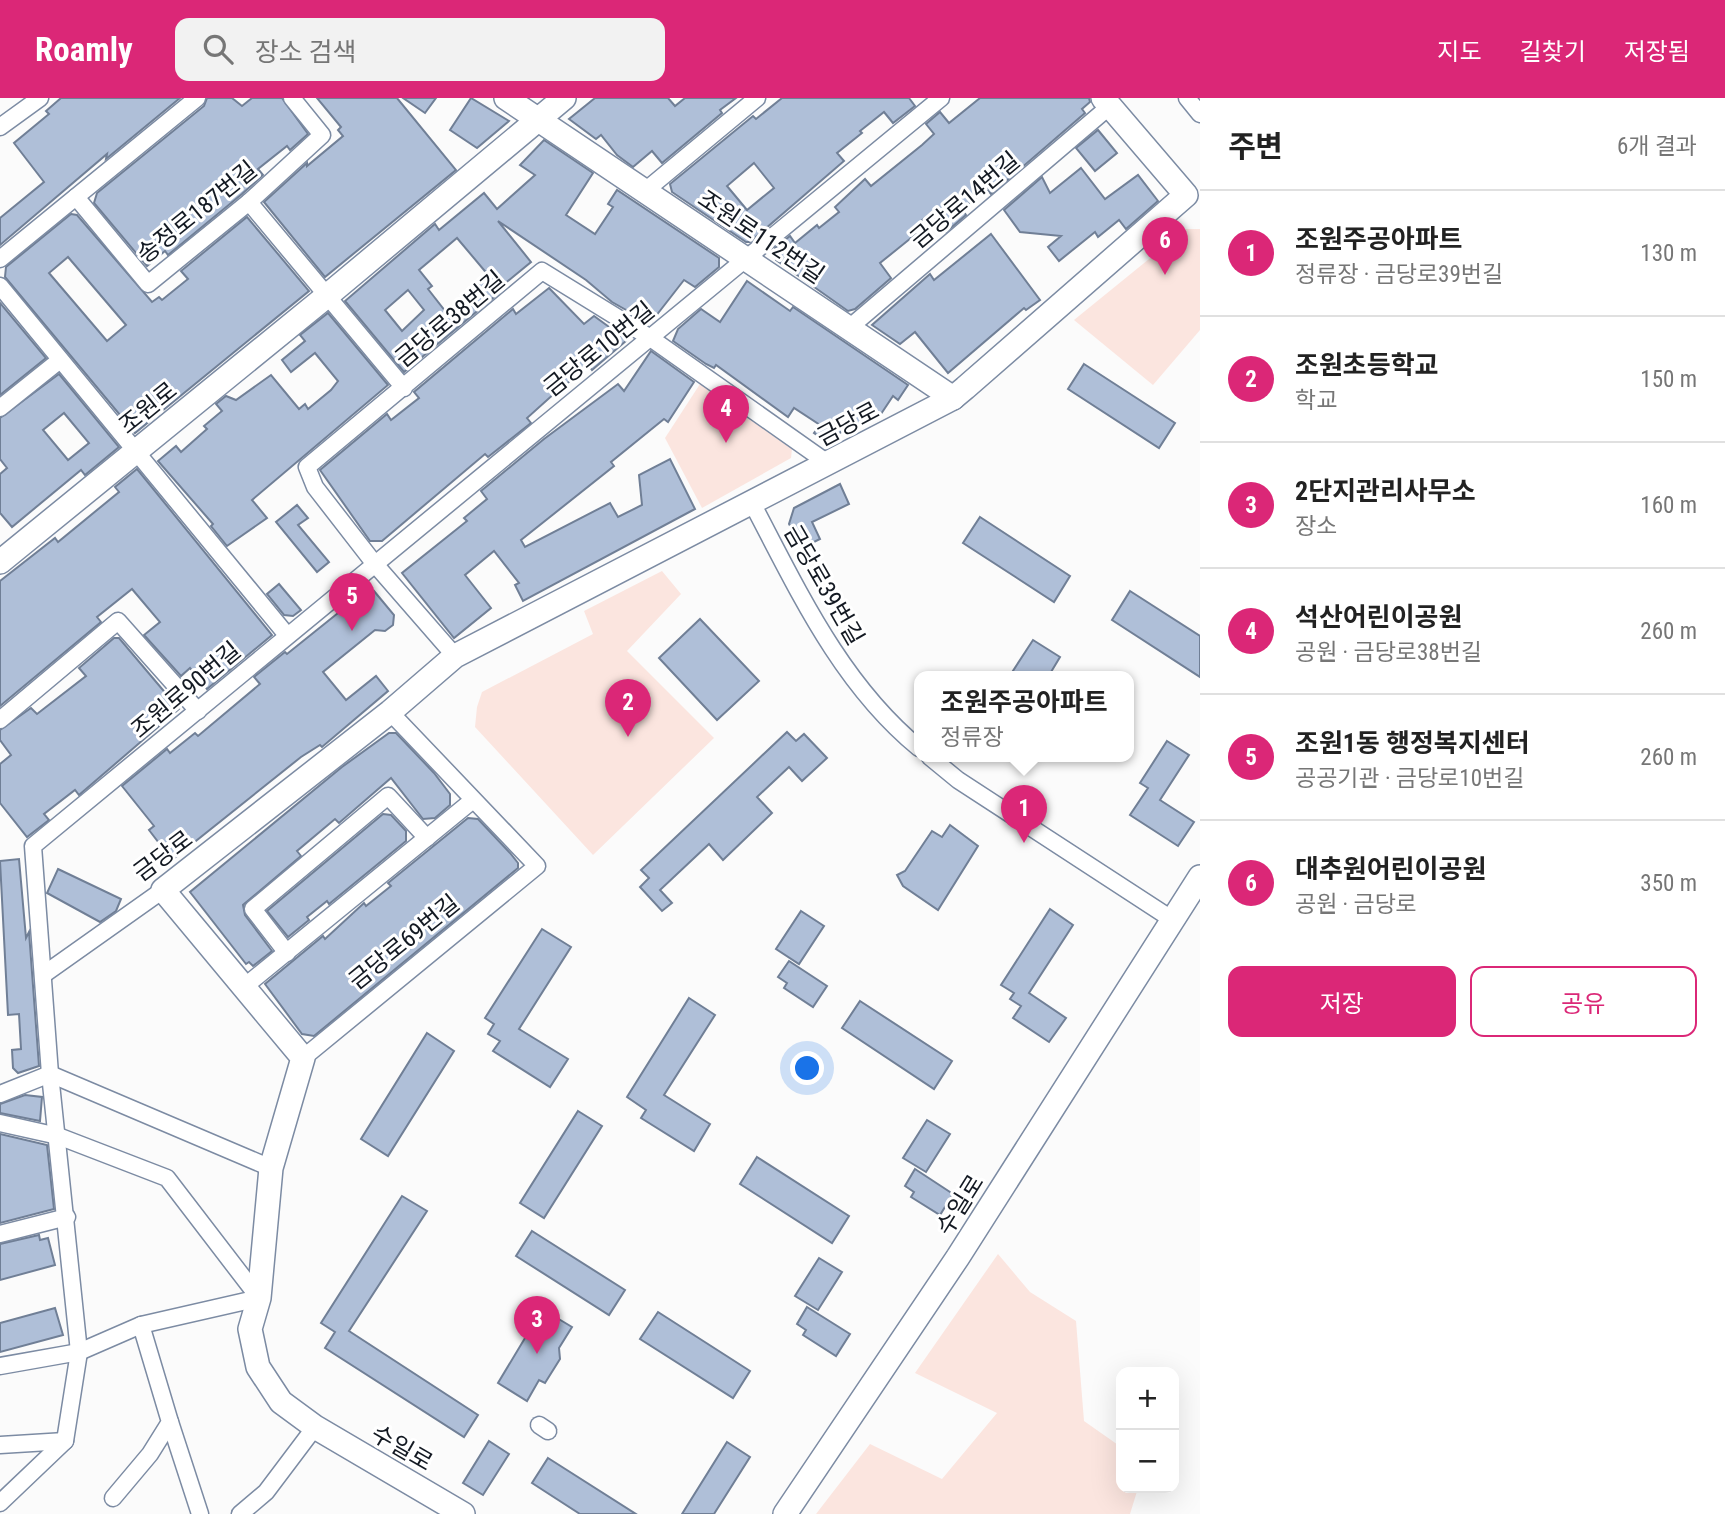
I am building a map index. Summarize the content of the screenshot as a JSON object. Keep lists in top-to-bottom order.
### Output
{
  "streets": {
    "street": [
      "금당로14번길",
      "송정로187번길",
      "조원로112번길",
      "금당로38번길",
      "금당로10번길",
      "조원로",
      "금당로",
      "금당로39번길",
      "조원로90번길",
      "금당로69번길",
      "수일로"
    ]
  },
  "crossings": [
    ["금당로14번길", "조원로112번길"],
    ["금당로14번길", "금당로"],
    ["조원로112번길", "금당로10번길"],
    ["조원로112번길", "조원로"],
    ["조원로112번길", "금당로"],
    ["금당로38번길", "금당로10번길"],
    ["금당로38번길", "금당로"],
    ["금당로10번길", "조원로90번길"],
    ["금당로", "금당로39번길"],
    ["금당로", "조원로90번길"]
  ],
  "page": {
    "header": "Roamly",
    "search": "장소 검색",
    "nav": ["지도", "길찾기", "저장됨"],
    "heading": ["주변", "6개 결과"],
    "list": [
      {
        "mark": "1",
        "name": "조원주공아파트",
        "note": "정류장 · 금당로39번길",
        "value": "130 m"
      },
      {
        "mark": "2",
        "name": "조원초등학교",
        "note": "학교",
        "value": "150 m"
      },
      {
        "mark": "3",
        "name": "2단지관리사무소",
        "note": "장소",
        "value": "160 m"
      },
      {
        "mark": "4",
        "name": "석산어린이공원",
        "note": "공원 · 금당로38번길",
        "value": "260 m"
      },
      {
        "mark": "5",
        "name": "조원1동 행정복지센터",
        "note": "공공기관 · 금당로10번길",
        "value": "260 m"
      },
      {
        "mark": "6",
        "name": "대추원어린이공원",
        "note": "공원 · 금당로",
        "value": "350 m"
      }
    ],
    "pins": [
      "6",
      "4",
      "5",
      "2",
      "1",
      "3"
    ],
    "popup": ["조원주공아파트", "정류장"],
    "buttons": ["저장", "공유"],
    "map_buttons": ["+", "−"]
  }
}
